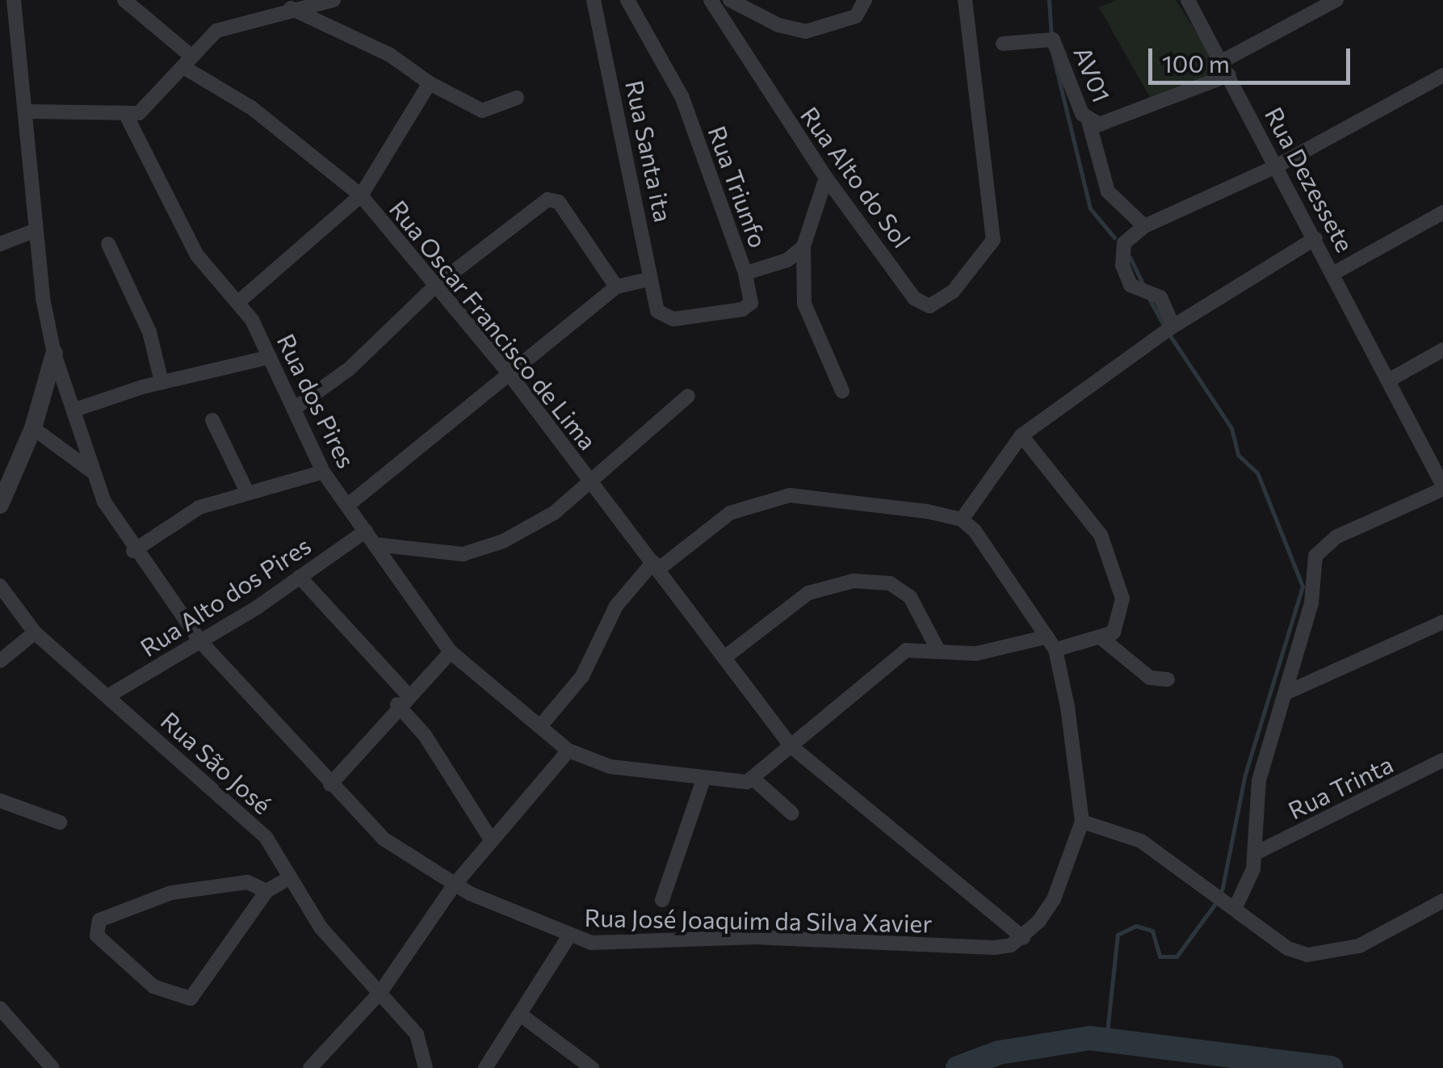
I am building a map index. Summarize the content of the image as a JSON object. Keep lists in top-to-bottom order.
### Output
{
  "streets": {
    "street": [
      "AV01",
      "Rua Santa ita",
      "Rua Alto do Sol",
      "Rua Dezessete",
      "Rua Triunfo",
      "Rua Oscar Francisco de Lima",
      "Rua dos Pires",
      "Rua Alto dos Pires",
      "Rua São José",
      "Rua Trinta",
      "Rua José Joaquim da Silva Xavier"
    ]
  },
  "crossings": [
    ["AV01", "Rua Dezessete"],
    ["Rua Santa ita", "Rua Triunfo"],
    ["Rua Oscar Francisco de Lima", "Rua José Joaquim da Silva Xavier"],
    ["Rua dos Pires", "Rua Alto dos Pires"],
    ["Rua Alto dos Pires", "Rua São José"],
    ["Rua Alto dos Pires", "Rua José Joaquim da Silva Xavier"]
  ],
  "scale_bar": "100 m"
}
